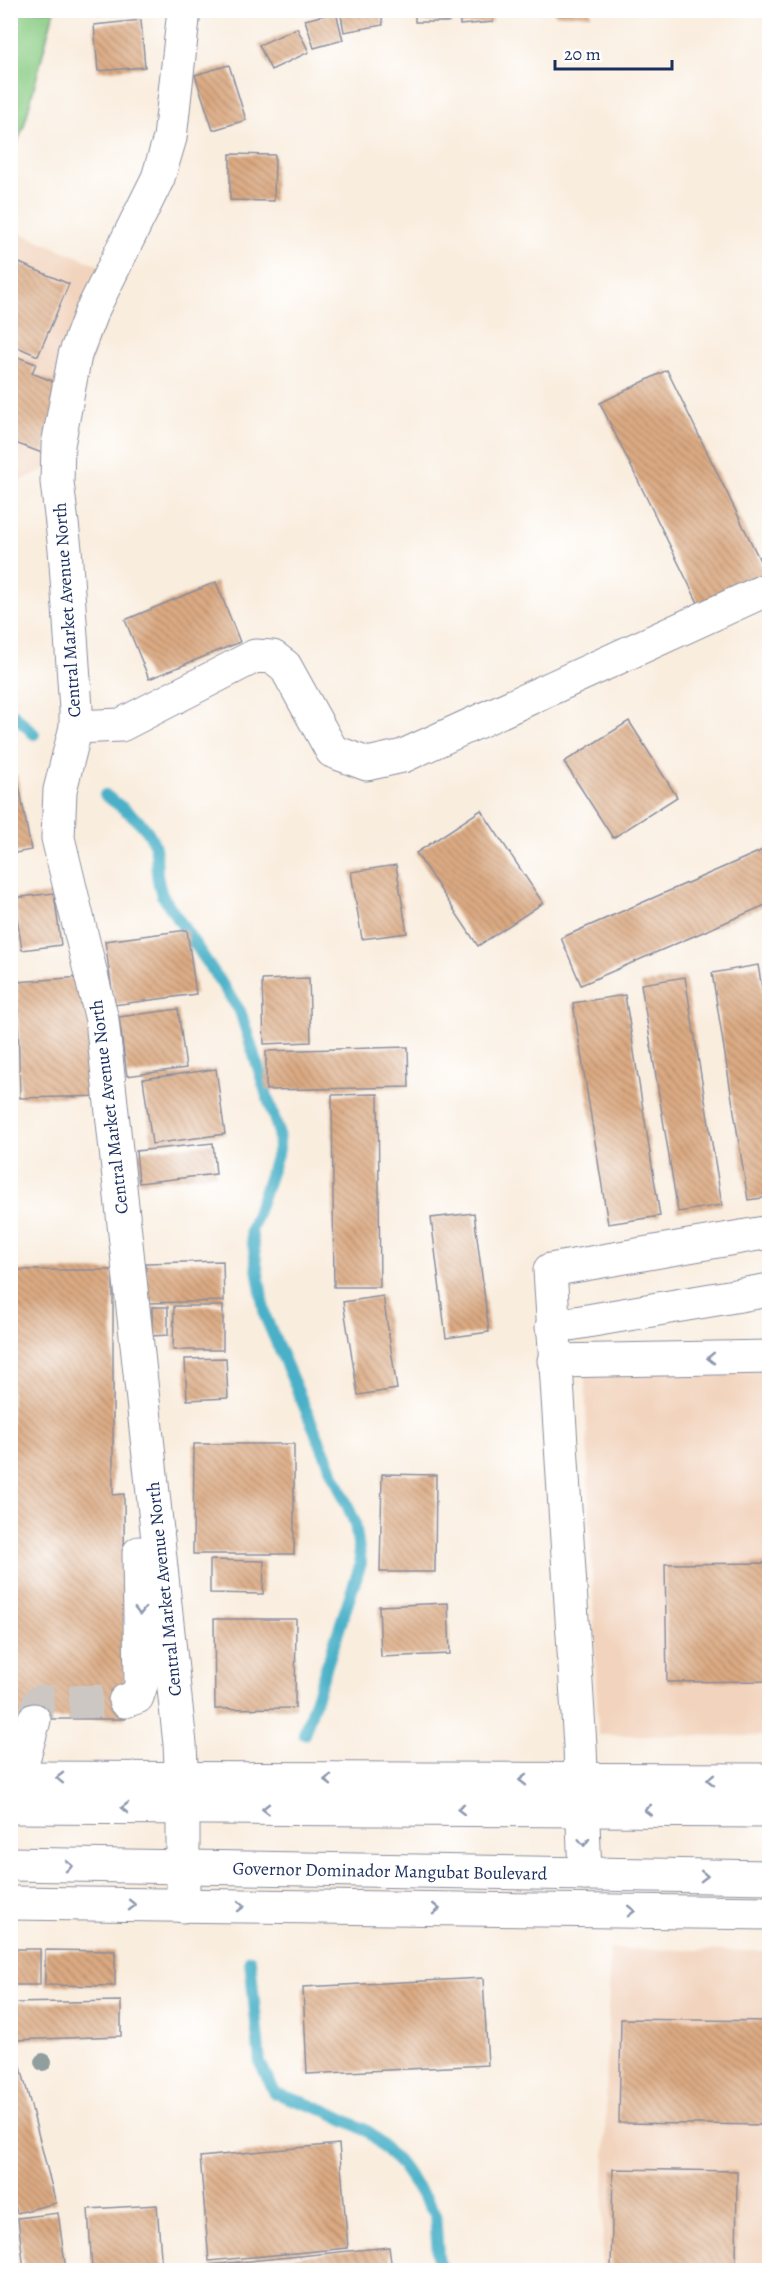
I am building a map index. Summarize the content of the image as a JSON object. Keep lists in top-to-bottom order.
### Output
{
  "streets": {
    "street": ["Central Market Avenue North", "Governor Dominador Mangubat Boulevard"]
  },
  "crossings": [
    ["Central Market Avenue North", "Governor Dominador Mangubat Boulevard"]
  ],
  "scale_bar": "20 m"
}
